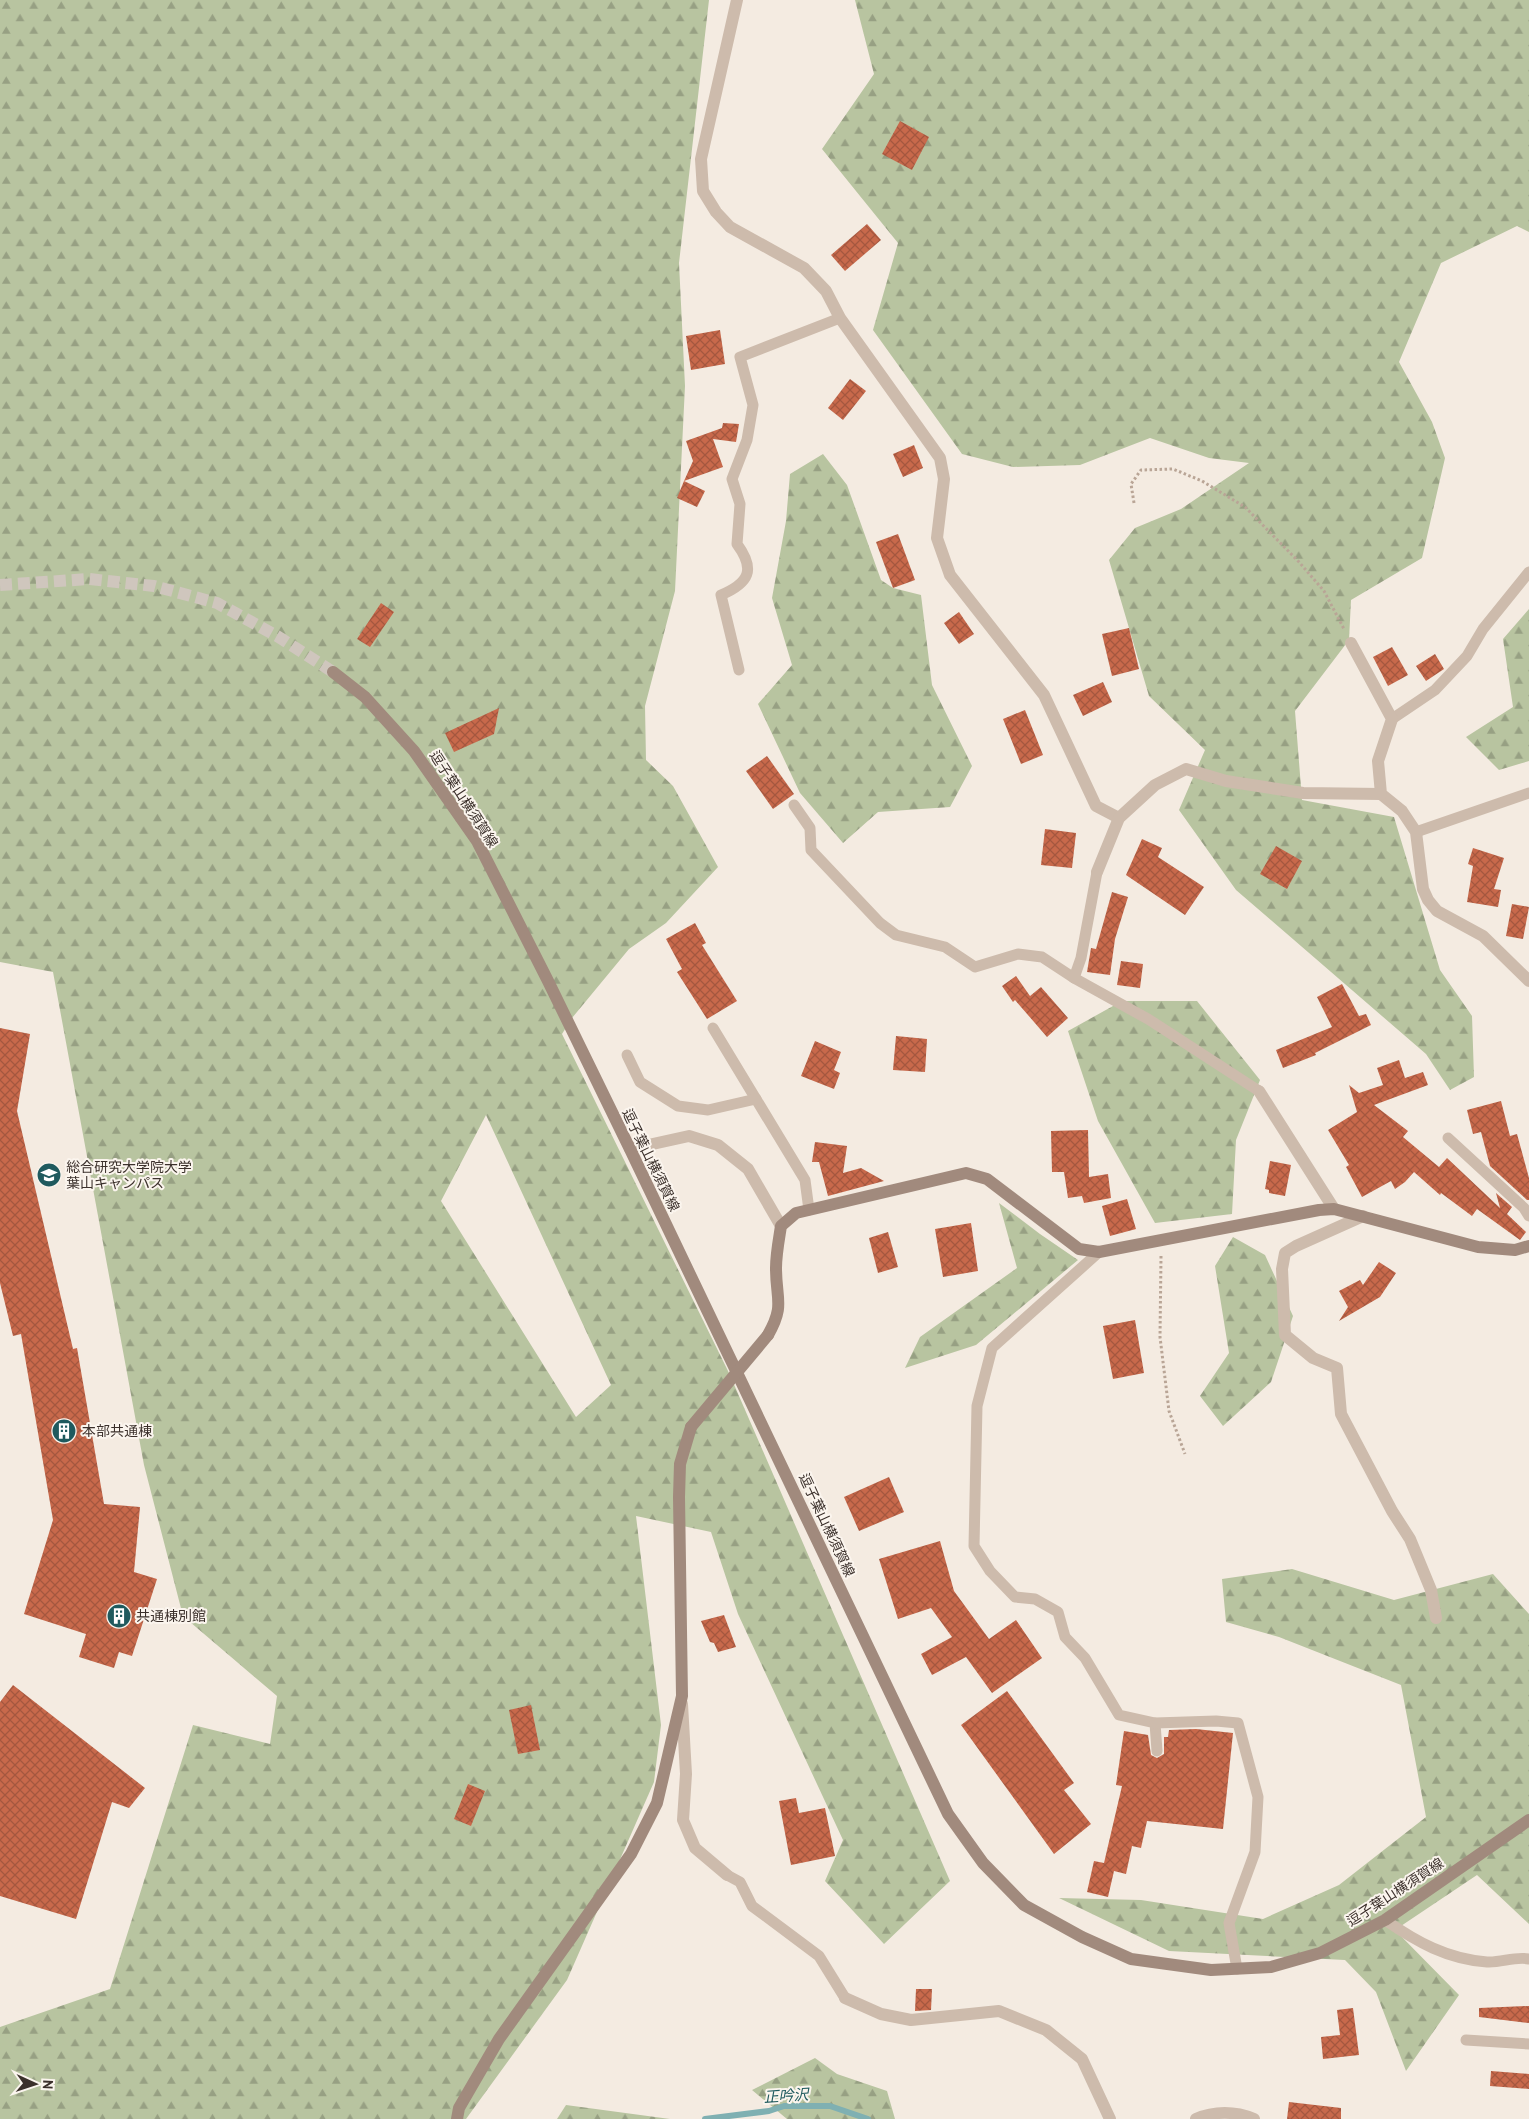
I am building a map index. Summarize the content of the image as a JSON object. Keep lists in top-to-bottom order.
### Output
{
  "streets": {
    "main road": ["逗子葉山横須賀線"]
  },
  "water": ["正吟沢"],
  "places": {
    "school or university": ["総合研究大学院大学 葉山キャンパス"],
    "building": ["本部共通棟", "共通棟別館"]
  },
  "north": "right"
}
